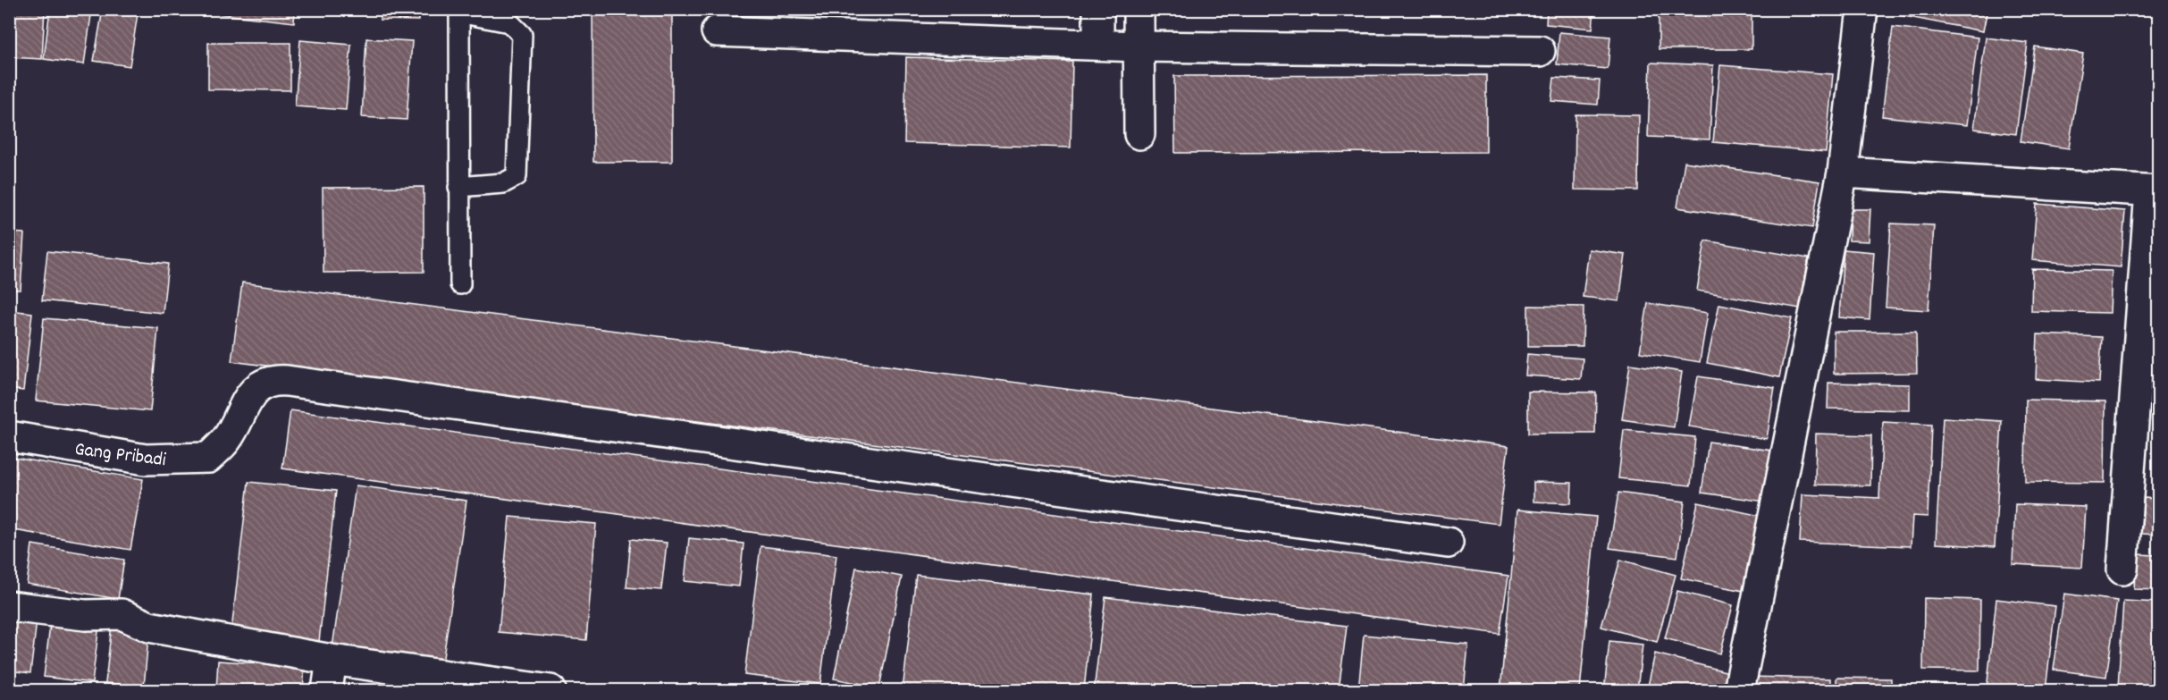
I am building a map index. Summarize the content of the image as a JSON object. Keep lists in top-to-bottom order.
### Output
{
  "streets": {
    "street": ["Gang Pribadi"]
  }
}
